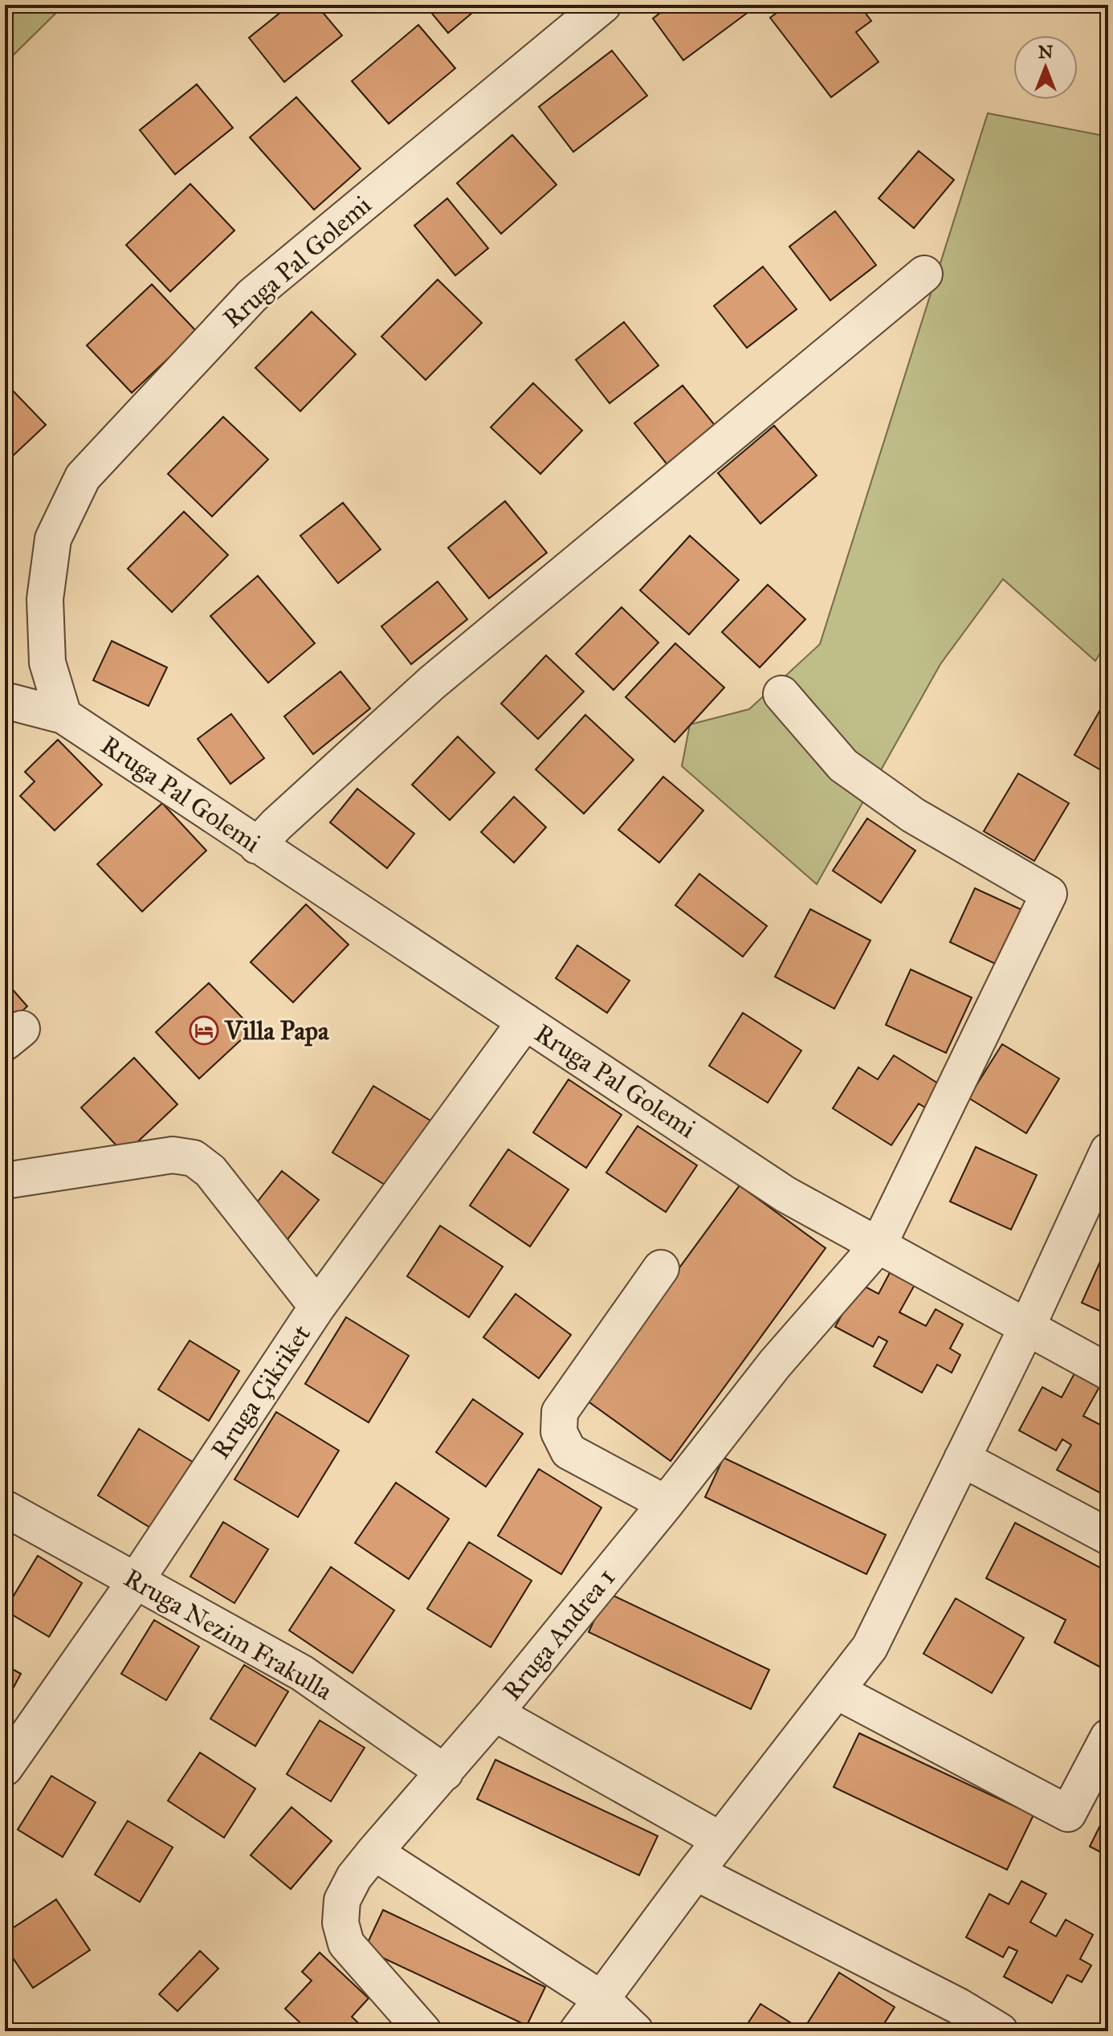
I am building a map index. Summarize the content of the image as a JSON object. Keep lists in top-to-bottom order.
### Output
{
  "streets": {
    "street": [
      "Rruga Pal Golemi",
      "Rruga Çikriket",
      "Rruga Nezim Frakulla",
      "Rruga Andrea 1"
    ]
  },
  "crossings": [
    ["Rruga Pal Golemi", "Rruga Çikriket"],
    ["Rruga Pal Golemi", "Rruga Andrea 1"],
    ["Rruga Çikriket", "Rruga Nezim Frakulla"],
    ["Rruga Nezim Frakulla", "Rruga Andrea 1"]
  ],
  "places": {
    "hotel": ["Villa Papa"]
  },
  "north": "top"
}
